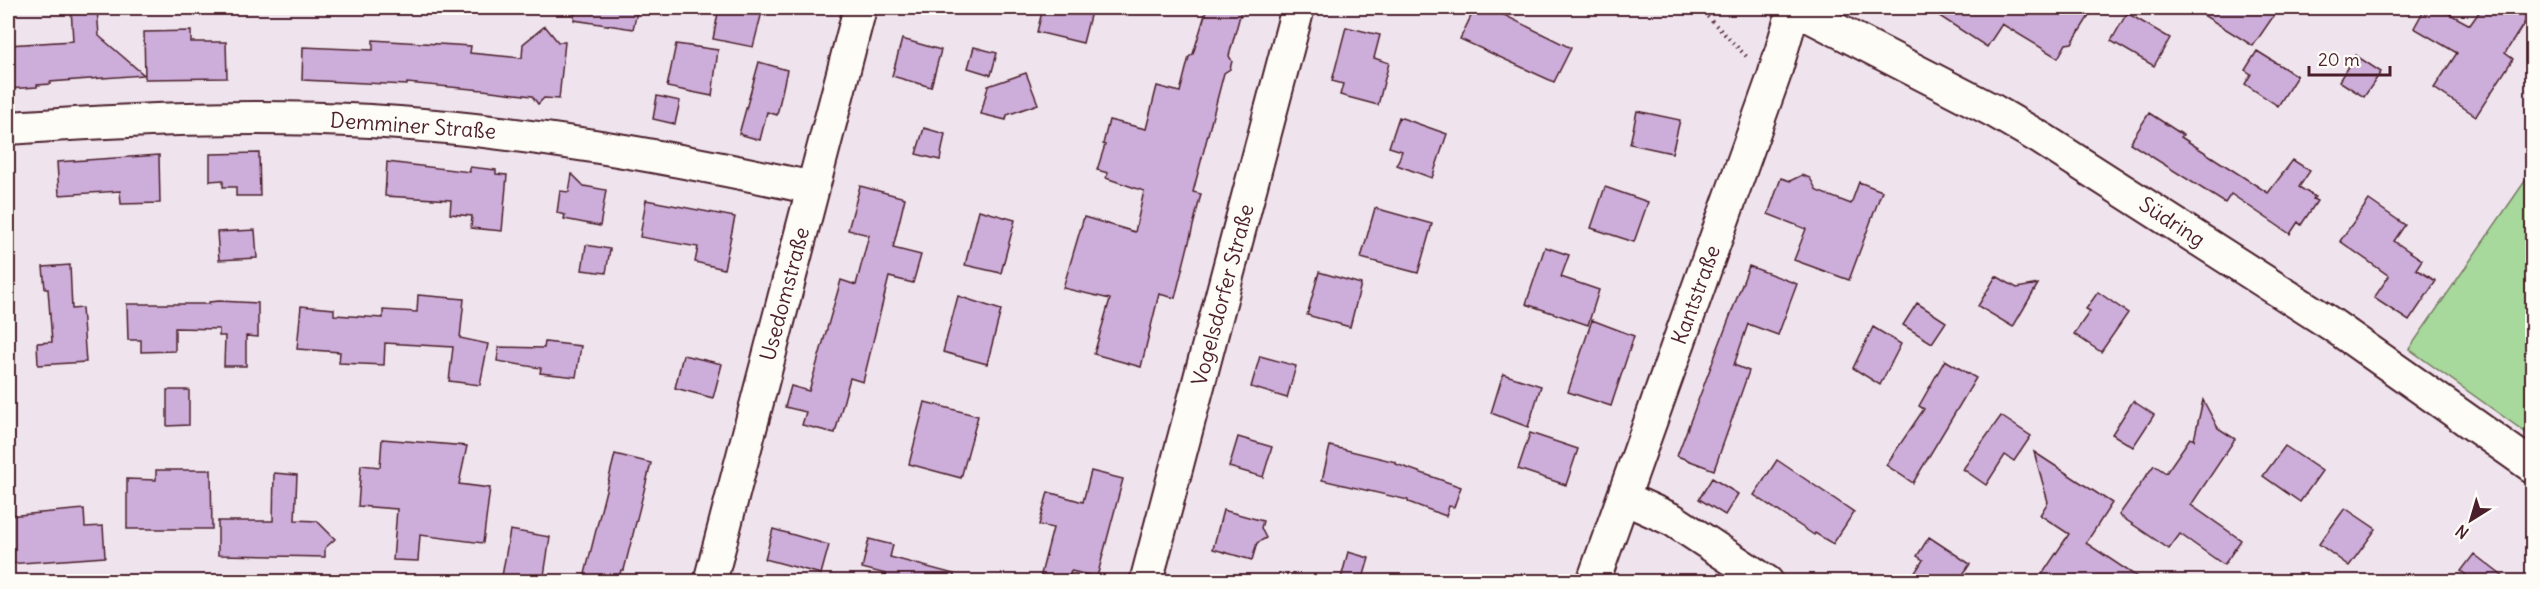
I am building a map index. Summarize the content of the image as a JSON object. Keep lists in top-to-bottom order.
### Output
{
  "streets": {
    "street": [
      "Demminer Straße",
      "Südring",
      "Usedomstraße",
      "Vogelsdorfer Straße",
      "Kantstraße"
    ]
  },
  "crossings": [
    ["Demminer Straße", "Usedomstraße"],
    ["Südring", "Kantstraße"]
  ],
  "scale_bar": "20 m",
  "north": "bottom left"
}
